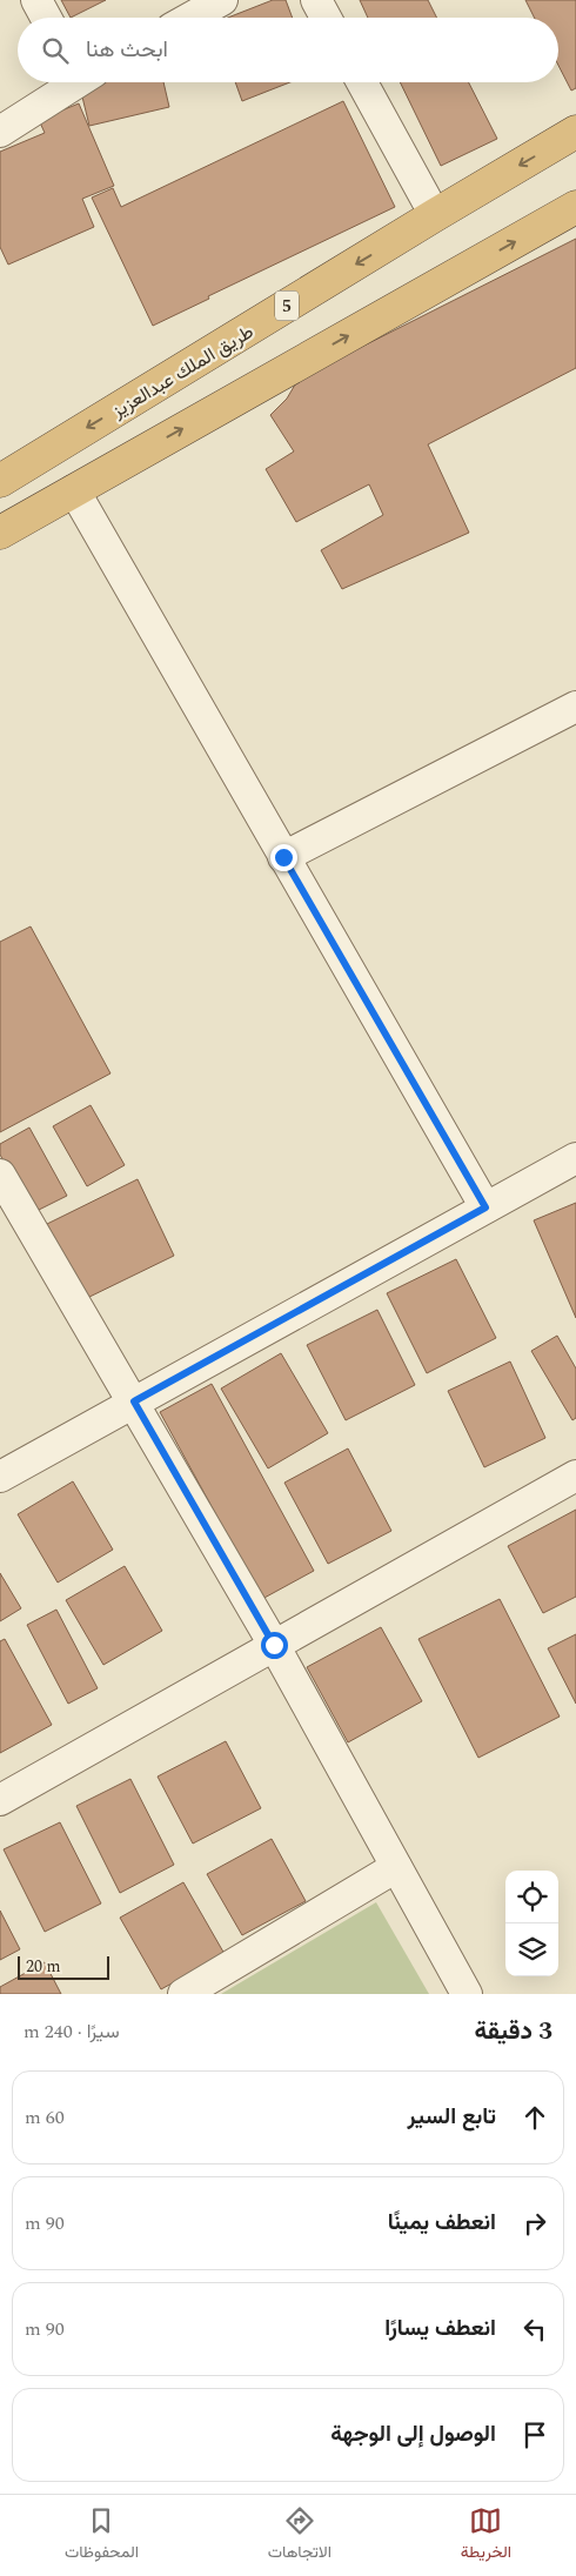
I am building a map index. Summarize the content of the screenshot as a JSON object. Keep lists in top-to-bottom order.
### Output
{
  "streets": {
    "highway": ["5", "طريق الملك عبدالعزيز"]
  },
  "scale_bar": "20 m",
  "page": {
    "search": "ابحث هنا",
    "scale": "20 m",
    "heading": ["3 دقيقة", "سيرًا · 240 m"],
    "list": [
      ["تابع السير", "60 m"],
      ["انعطف يمينًا", "90 m"],
      ["انعطف يسارًا", "90 m"],
      "الوصول إلى الوجهة"
    ],
    "nav": ["الخريطة", "الاتجاهات", "المحفوظات"]
  }
}
